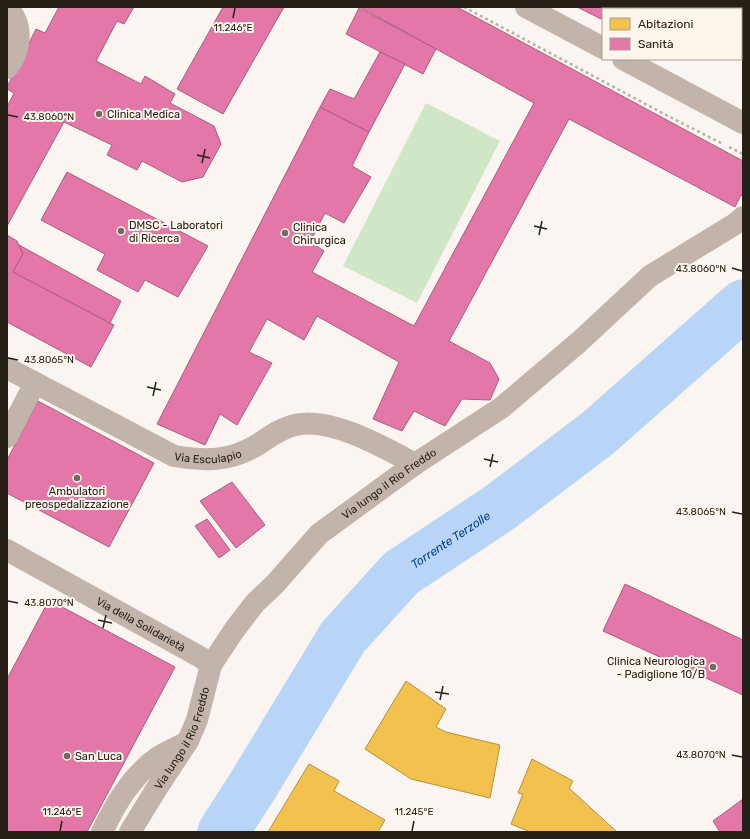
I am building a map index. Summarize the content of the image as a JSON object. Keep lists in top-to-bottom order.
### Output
{
  "streets": {
    "lane": ["Via Esculapio", "Via lungo il Rio Freddo", "Via della Solidarietà"]
  },
  "crossings": [
    ["Via Esculapio", "Via lungo il Rio Freddo"],
    ["Via lungo il Rio Freddo", "Via della Solidarietà"]
  ],
  "water": ["Torrente Terzolle"],
  "places": [
    "Clinica Medica",
    "DMSC - Laboratori di Ricerca",
    "Clinica Chirurgica",
    "Ambulatori preospedalizzazione",
    "Clinica Neurologica - Padiglione 10/B",
    "San Luca"
  ],
  "legend": ["Abitazioni", "Sanità"],
  "coordinates": [
    "11.246°E",
    "43.8060°N",
    "43.8065°N",
    "43.8070°N",
    "11.245°E"
  ]
}
